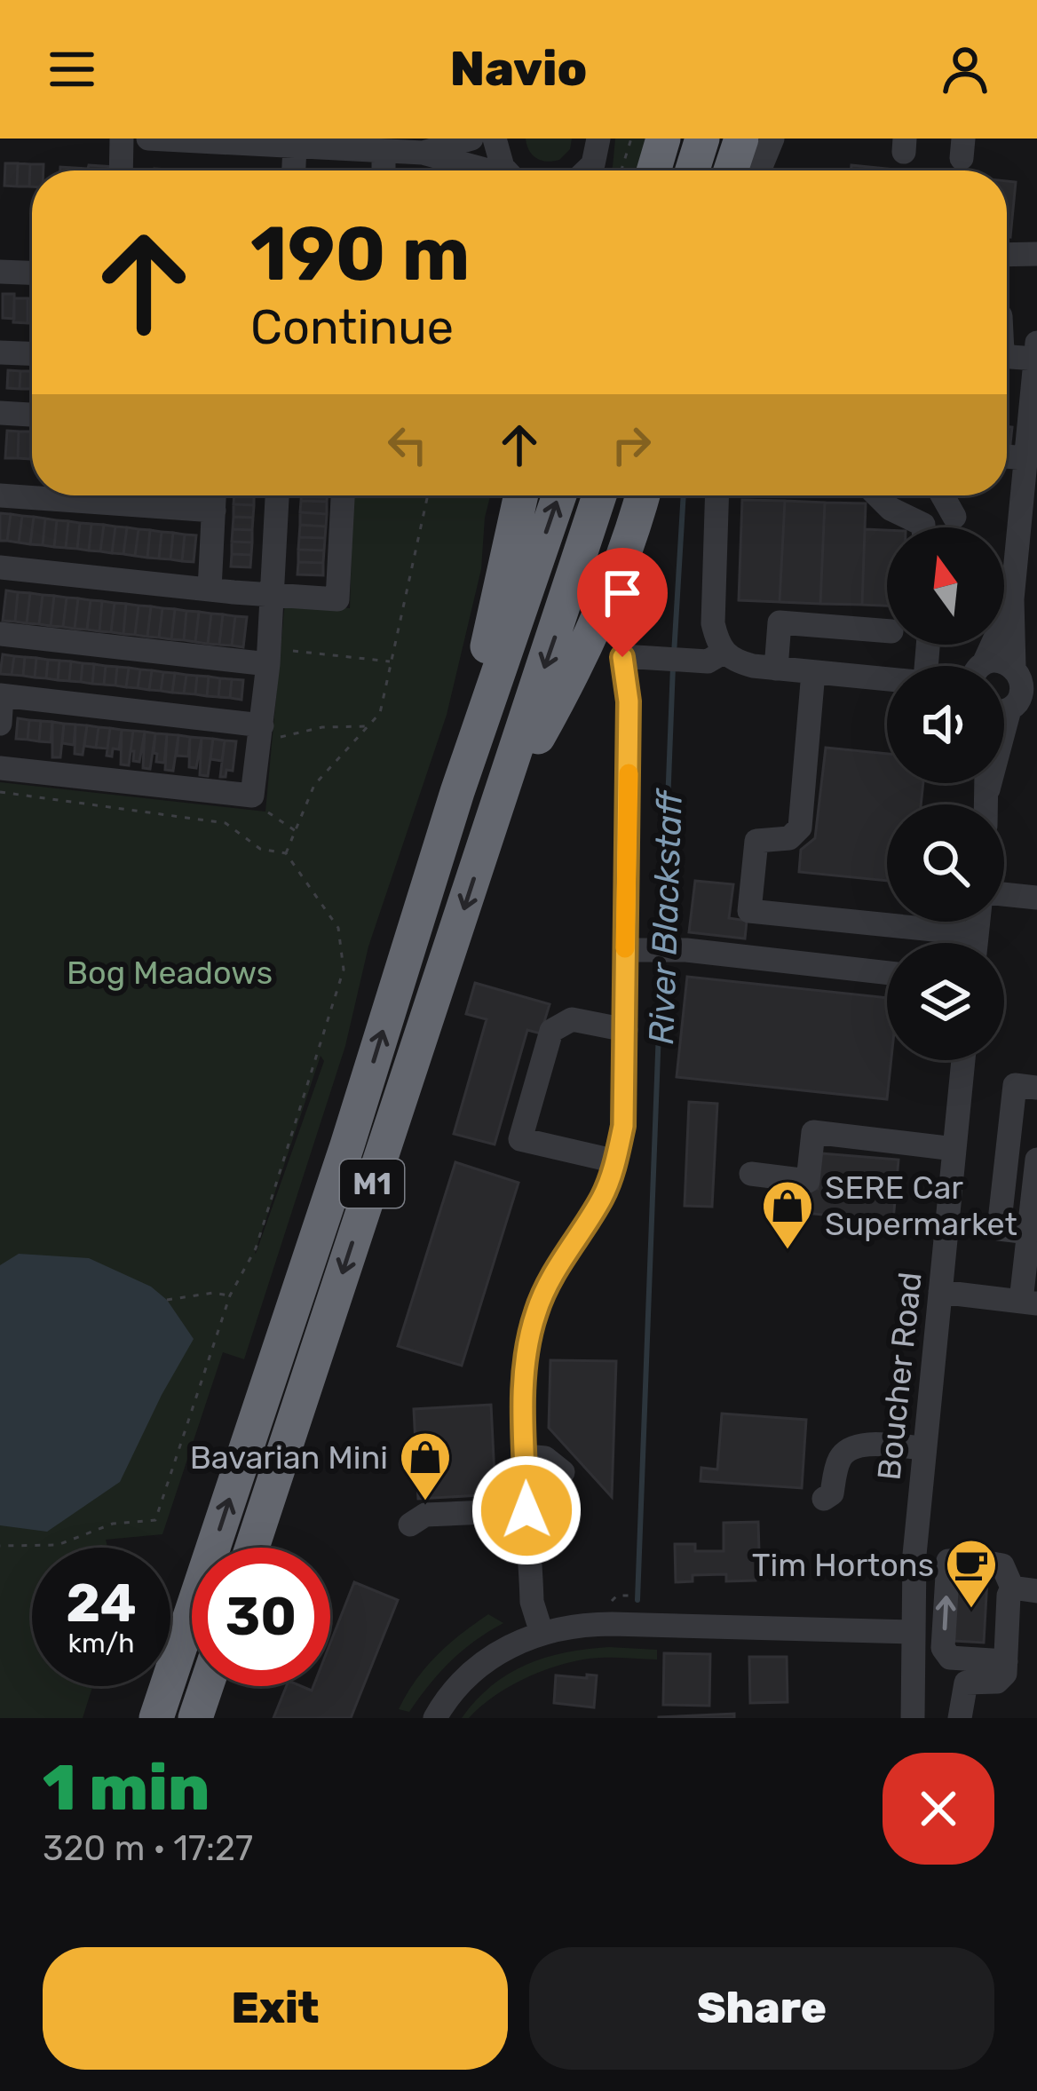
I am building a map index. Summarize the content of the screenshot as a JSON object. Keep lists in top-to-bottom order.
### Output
{
  "streets": {
    "highway": ["M1"],
    "street": ["Boucher Road"]
  },
  "water": ["River Blackstaff"],
  "parks": ["Bog Meadows"],
  "places": {
    "shop": ["SERE Car Supermarket", "Bavarian Mini"],
    "cafe": ["Tim Hortons"]
  },
  "north": "top",
  "page": {
    "header": "Navio",
    "turn": ["190 m", "Continue"],
    "speed": "24 km/h",
    "limit": "30",
    "heading": ["1 min", "320 m · 17:27"],
    "buttons": ["Exit", "Share"]
  }
}
